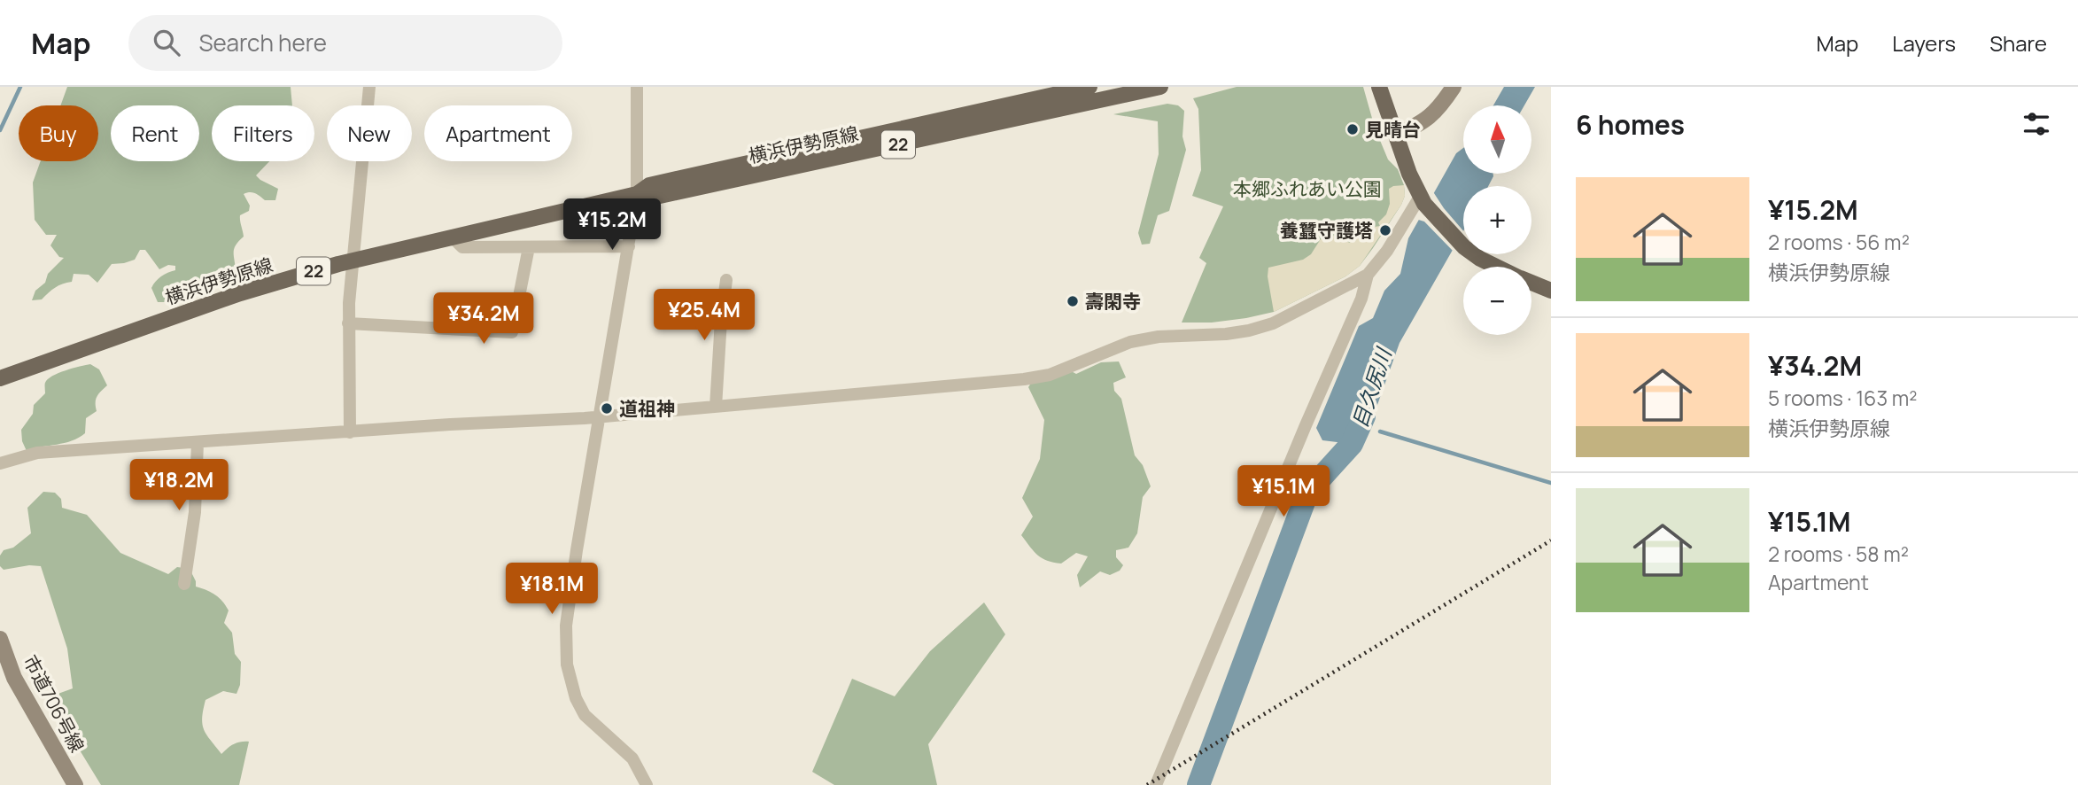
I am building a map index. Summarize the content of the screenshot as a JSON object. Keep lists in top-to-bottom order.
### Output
{
  "streets": {
    "main road": ["横浜伊勢原線", "22"],
    "street": ["市道706号線"]
  },
  "water": ["目久尻川"],
  "parks": ["本郷ふれあい公園"],
  "places": [
    "見晴台",
    "養蠶守護塔",
    "壽閑寺",
    "道祖神"
  ],
  "north": "top",
  "page": {
    "header": "Map",
    "search": "Search here",
    "nav": ["Map", "Layers", "Share"],
    "heading": "6 homes",
    "map_buttons": ["+", "−"],
    "chip": [
      "Buy",
      "Rent",
      "Filters",
      "New",
      "Apartment"
    ],
    "list": [
      {
        "name": "¥15.2M",
        "note": "2 rooms · 56 m² · 横浜伊勢原線"
      },
      {
        "name": "¥34.2M",
        "note": "5 rooms · 163 m² · 横浜伊勢原線"
      },
      {
        "name": "¥15.1M",
        "note": "2 rooms · 58 m² · Apartment"
      }
    ],
    "price": [
      "¥15.2M",
      "¥25.4M",
      "¥34.2M",
      "¥18.2M",
      "¥15.1M",
      "¥18.1M"
    ]
  }
}
